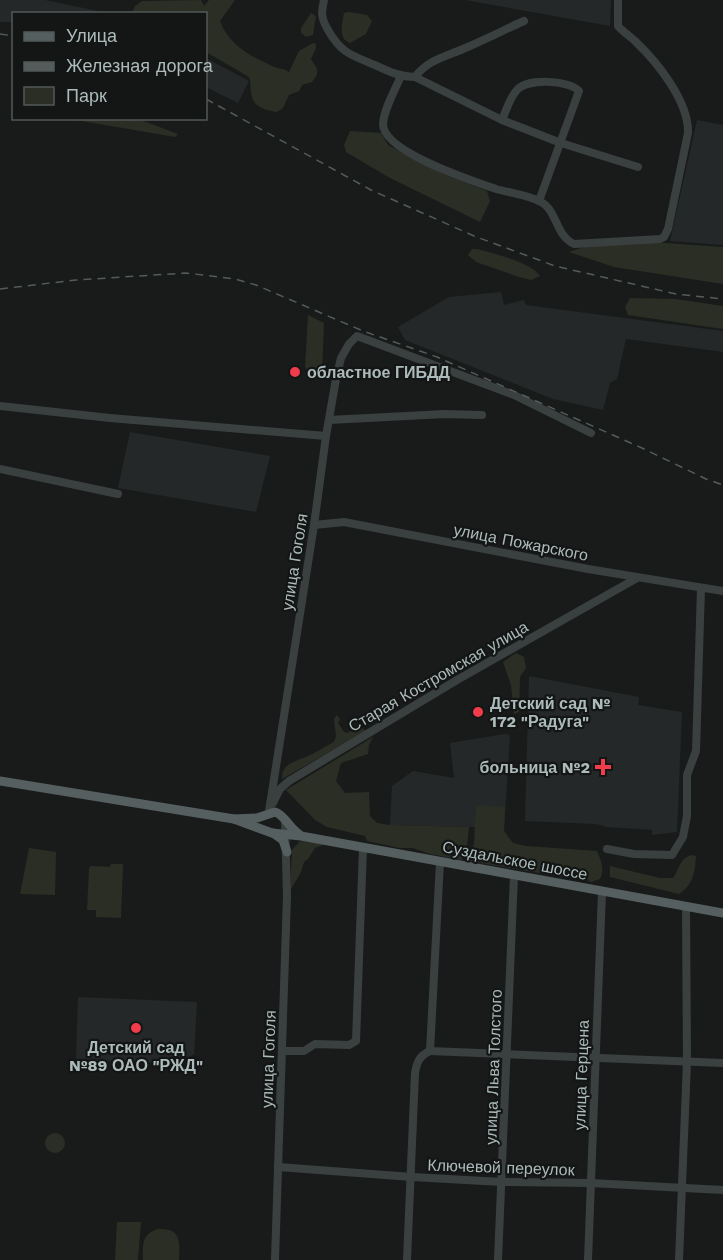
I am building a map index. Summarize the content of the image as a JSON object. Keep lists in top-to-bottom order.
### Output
{
  "streets": {
    "main road": ["Суздальское шоссе"],
    "street": [
      "улица Пожарского",
      "улица Гоголя",
      "Старая Костромская улица",
      "улица Льва Толстого",
      "улица Герцена",
      "Ключевой переулок"
    ]
  },
  "crossings": [
    ["улица Пожарского", "улица Гоголя"],
    ["улица Пожарского", "Старая Костромская улица"],
    ["улица Гоголя", "Старая Костромская улица"],
    ["улица Гоголя", "Суздальское шоссе"],
    ["улица Гоголя", "Ключевой переулок"],
    ["Старая Костромская улица", "Суздальское шоссе"],
    ["Суздальское шоссе", "улица Льва Толстого"],
    ["Суздальское шоссе", "улица Герцена"],
    ["улица Льва Толстого", "Ключевой переулок"],
    ["улица Герцена", "Ключевой переулок"]
  ],
  "places": {
    "other": ["областное ГИБДД", "Детский сад № 172 \"Радуга\"", "Детский сад №89 ОАО \"РЖД\""],
    "health": ["больница №2"]
  },
  "legend": ["Улица", "Железная дорога", "Парк"]
}
